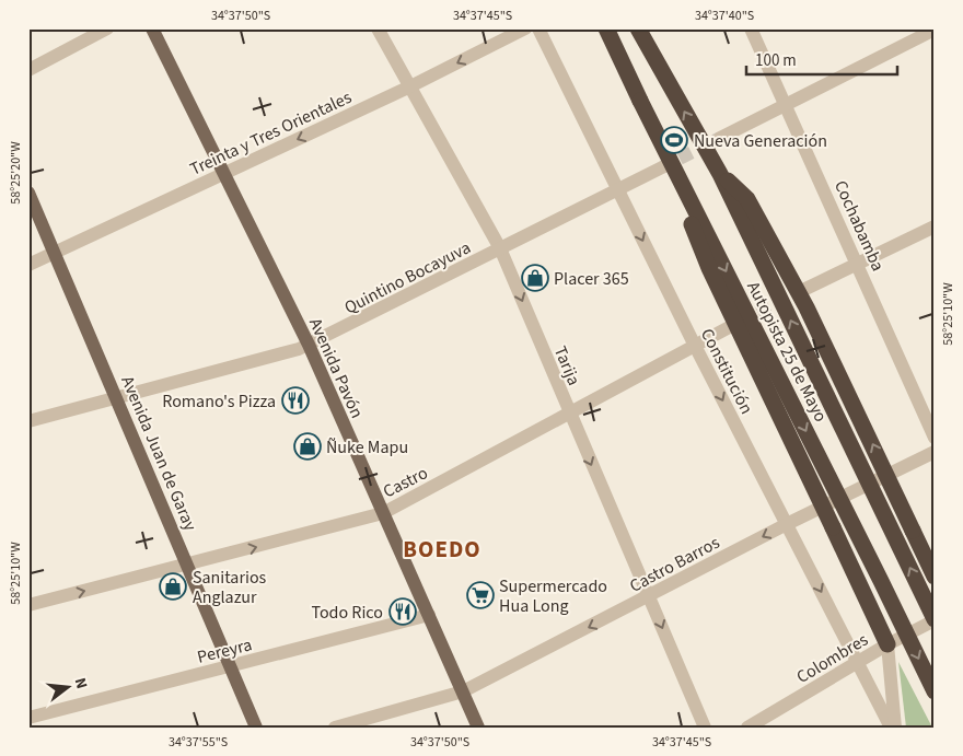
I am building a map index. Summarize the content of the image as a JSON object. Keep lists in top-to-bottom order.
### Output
{
  "streets": {
    "highway": ["Autopista 25 de Mayo"],
    "main road": ["Avenida Pavón", "Avenida Juan de Garay"],
    "street": [
      "Treinta y Tres Orientales",
      "Cochabamba",
      "Quintino Bocayuva",
      "Tarija",
      "Constitución",
      "Castro",
      "Castro Barros",
      "Pereyra",
      "Colombres"
    ]
  },
  "crossings": [
    ["Treinta y Tres Orientales", "Tarija"],
    ["Treinta y Tres Orientales", "Avenida Pavón"],
    ["Treinta y Tres Orientales", "Avenida Juan de Garay"],
    ["Quintino Bocayuva", "Tarija"],
    ["Quintino Bocayuva", "Avenida Pavón"],
    ["Quintino Bocayuva", "Constitución"],
    ["Quintino Bocayuva", "Avenida Juan de Garay"],
    ["Autopista 25 de Mayo", "Colombres"],
    ["Tarija", "Castro"],
    ["Tarija", "Castro Barros"],
    ["Avenida Pavón", "Castro"],
    ["Avenida Pavón", "Castro Barros"],
    ["Avenida Pavón", "Pereyra"],
    ["Constitución", "Castro"],
    ["Constitución", "Castro Barros"],
    ["Constitución", "Colombres"],
    ["Avenida Juan de Garay", "Castro"],
    ["Avenida Juan de Garay", "Pereyra"]
  ],
  "one_way": [
    "Treinta y Tres Orientales",
    "Tarija",
    "Constitución",
    "Castro",
    "Castro Barros"
  ],
  "districts": ["BOEDO"],
  "places": {
    "sports": ["Nueva Generación"],
    "shop": ["Placer 365", "Ñuke Mapu", "Sanitarios Anglazur"],
    "restaurant": ["Romano's Pizza", "Todo Rico"],
    "supermarket": ["Supermercado Hua Long"]
  },
  "scale_bar": "100 m",
  "north": "right",
  "coordinates": [
    "34°37'50\"S",
    "34°37'45\"S",
    "34°37'40\"S",
    "58°25'20\"W",
    "58°25'10\"W",
    "34°37'55\"S"
  ]
}
